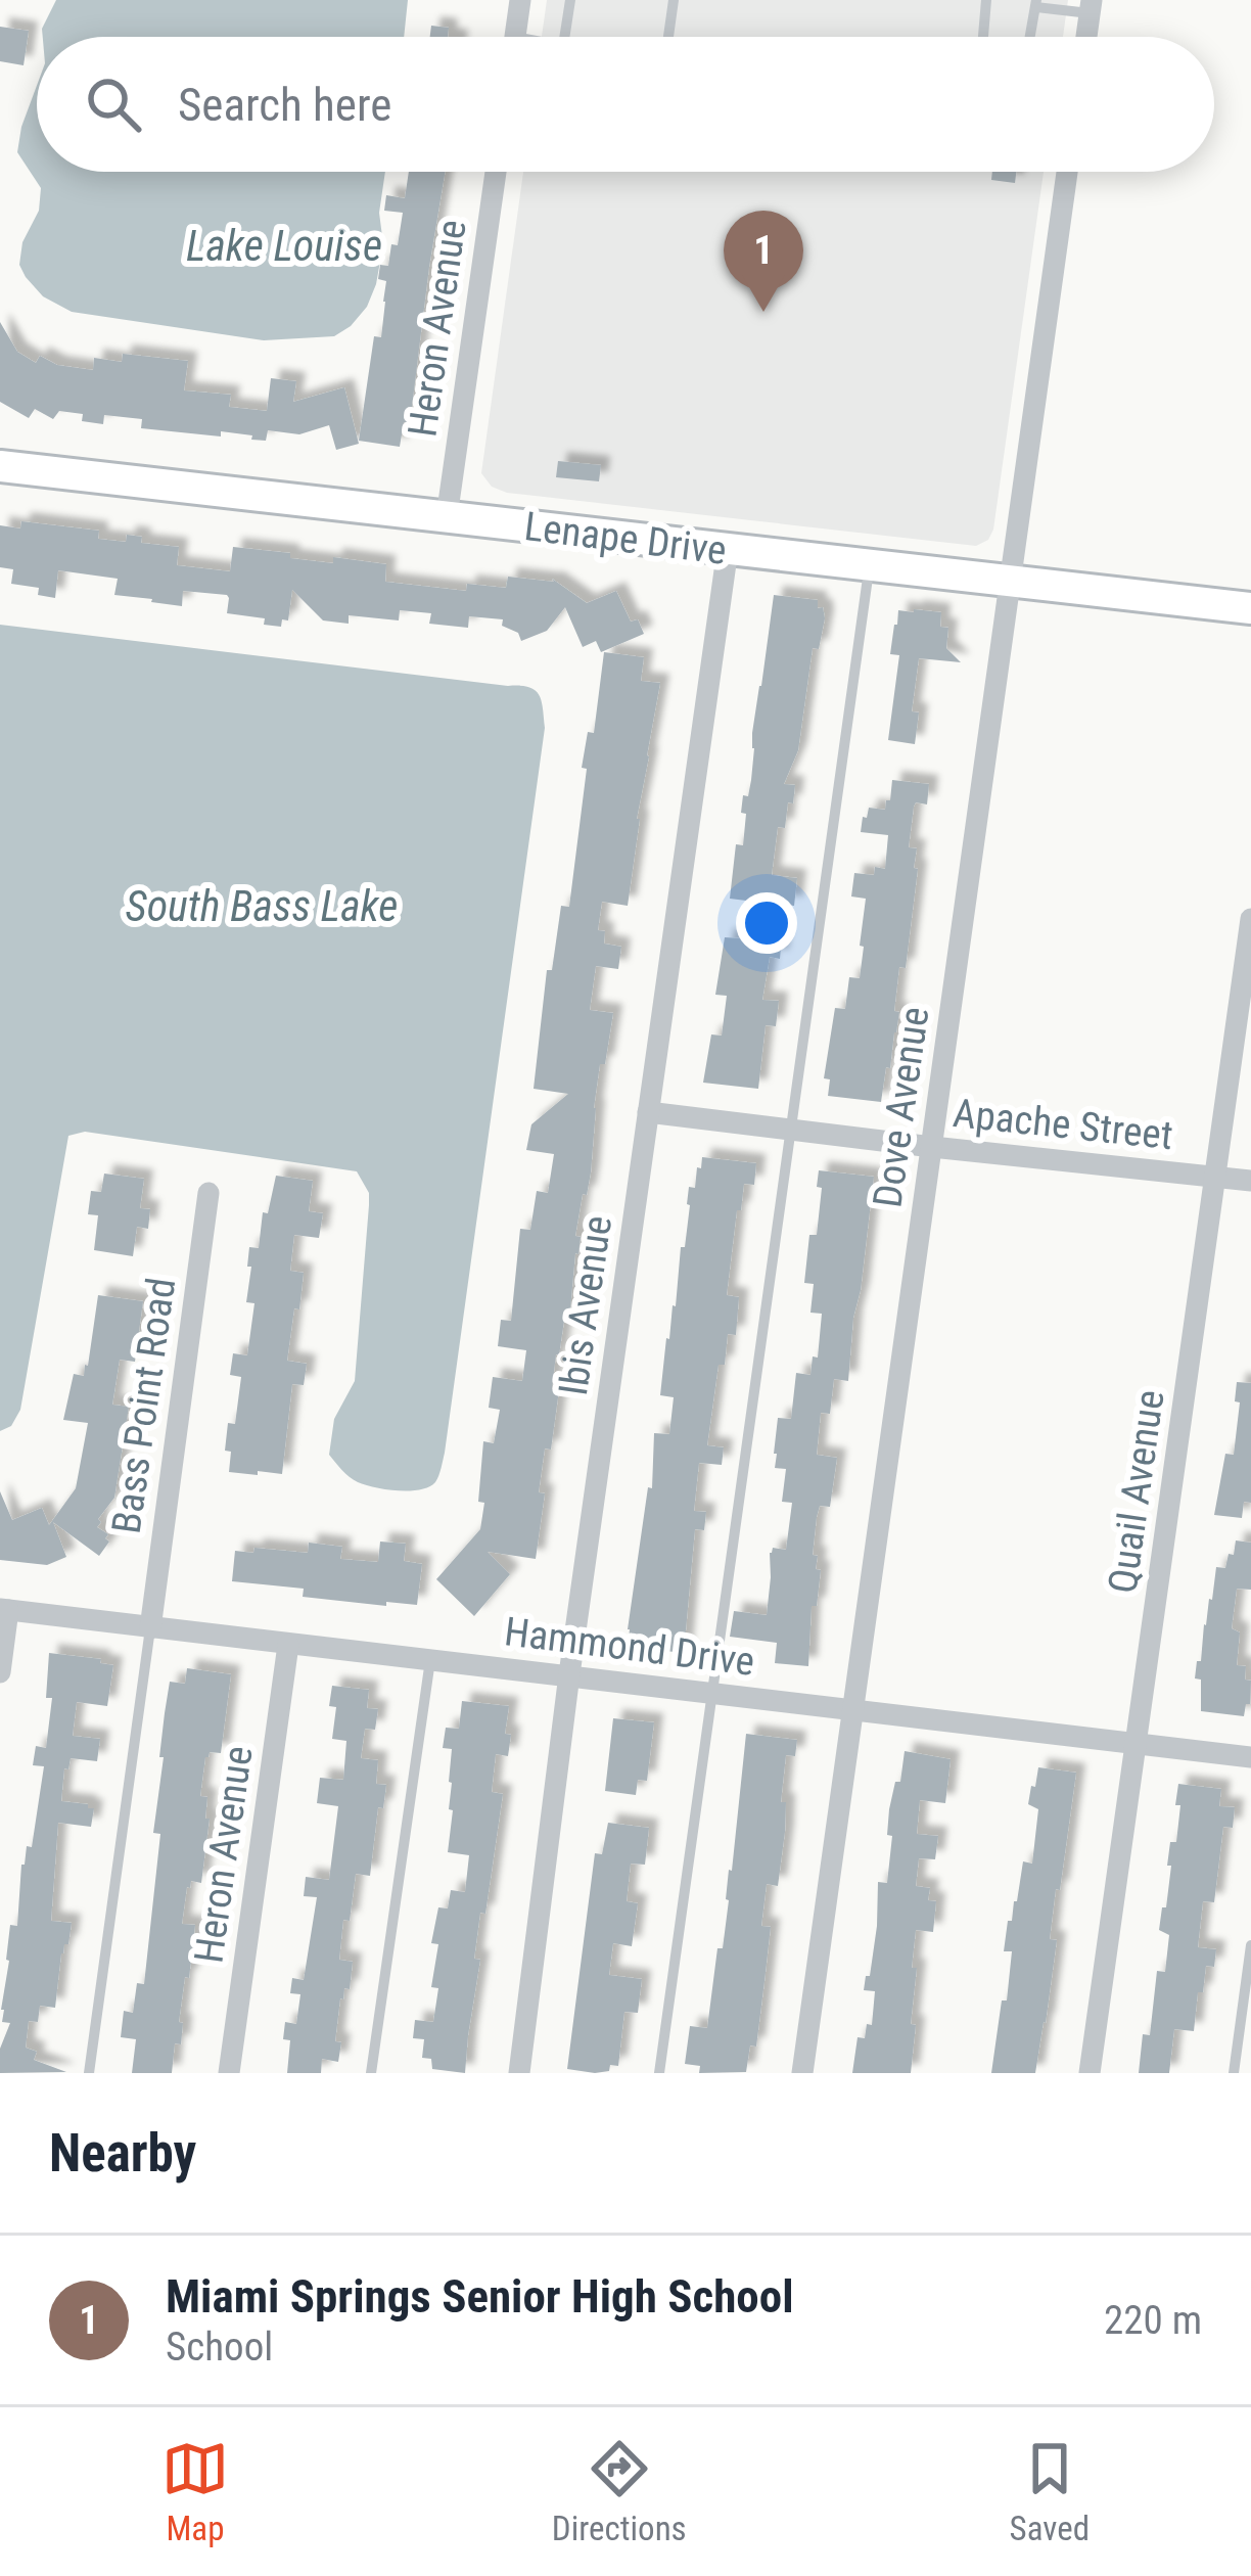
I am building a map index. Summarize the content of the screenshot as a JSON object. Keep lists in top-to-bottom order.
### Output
{
  "streets": {
    "street": [
      "Heron Avenue",
      "Lenape Drive",
      "Dove Avenue",
      "Apache Street",
      "Ibis Avenue",
      "Bass Point Road",
      "Quail Avenue",
      "Hammond Drive"
    ]
  },
  "crossings": [
    ["Heron Avenue", "Lenape Drive"],
    ["Heron Avenue", "Hammond Drive"],
    ["Lenape Drive", "Dove Avenue"],
    ["Lenape Drive", "Ibis Avenue"],
    ["Dove Avenue", "Apache Street"],
    ["Dove Avenue", "Hammond Drive"],
    ["Apache Street", "Ibis Avenue"],
    ["Apache Street", "Quail Avenue"],
    ["Ibis Avenue", "Hammond Drive"],
    ["Bass Point Road", "Hammond Drive"],
    ["Quail Avenue", "Hammond Drive"]
  ],
  "water": ["Lake Louise", "South Bass Lake"],
  "page": {
    "search": "Search here",
    "pins": "1",
    "heading": "Nearby",
    "list": [
      {
        "mark": "1",
        "name": "Miami Springs Senior High School",
        "note": "School",
        "value": "220 m"
      }
    ],
    "nav": ["Map", "Directions", "Saved"]
  }
}
